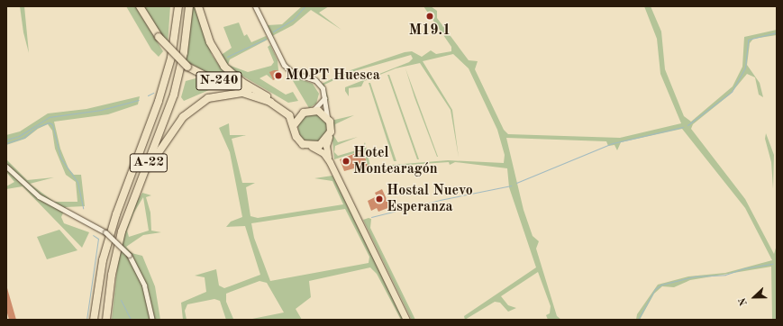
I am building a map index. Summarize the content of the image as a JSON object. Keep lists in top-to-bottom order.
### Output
{
  "streets": {
    "highway": ["N-240", "A-22"]
  },
  "places": [
    "M19.1",
    "MOPT Huesca",
    "Hotel Montearagón",
    "Hostal Nuevo Esperanza"
  ],
  "north": "left"
}
